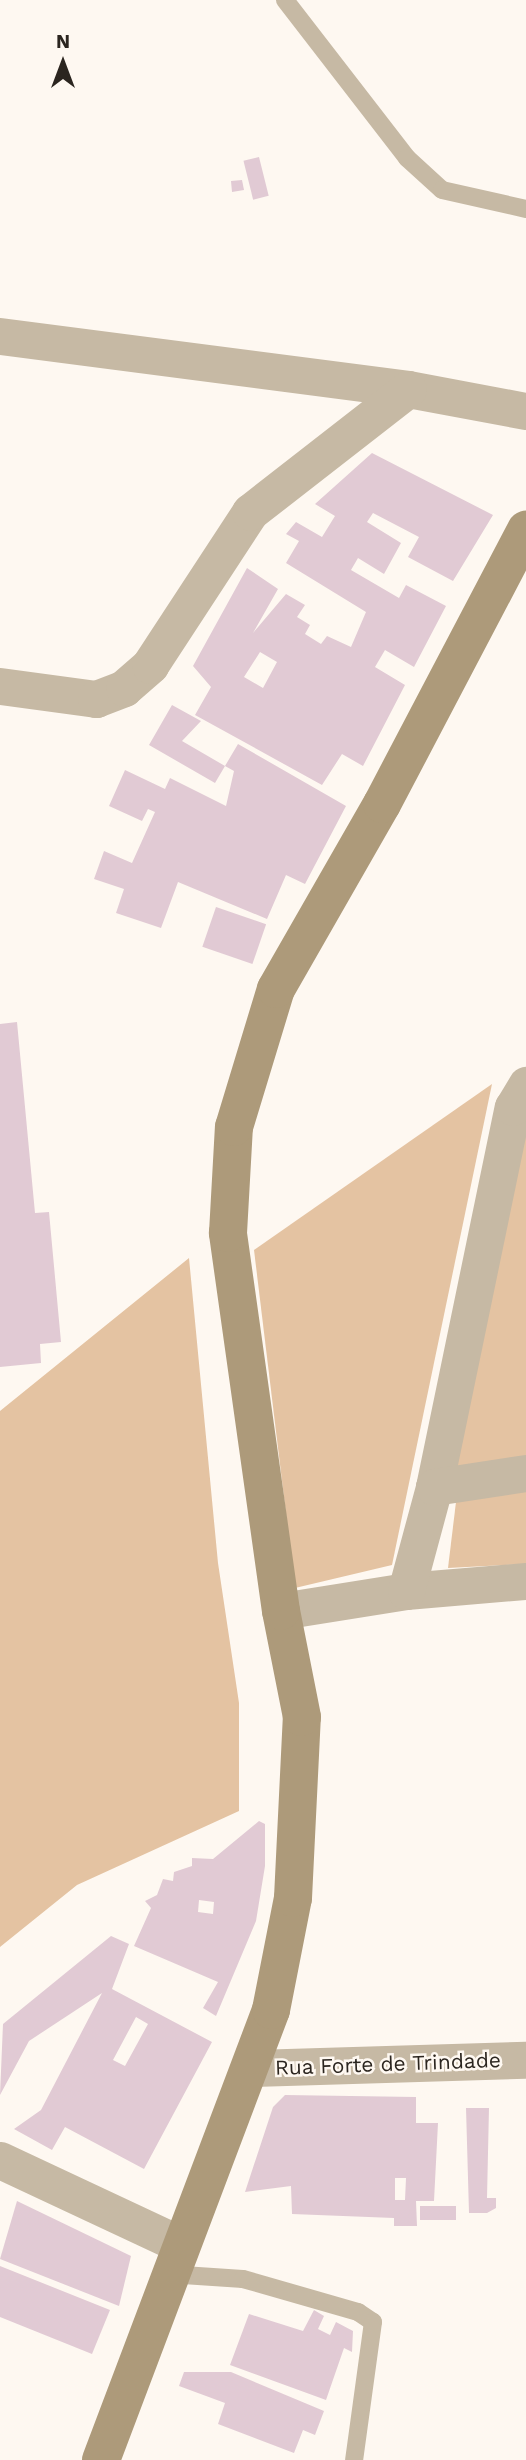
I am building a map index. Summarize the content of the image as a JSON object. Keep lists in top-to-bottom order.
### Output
{
  "streets": {
    "street": ["Rua Forte de Trindade"]
  },
  "north": "top"
}
